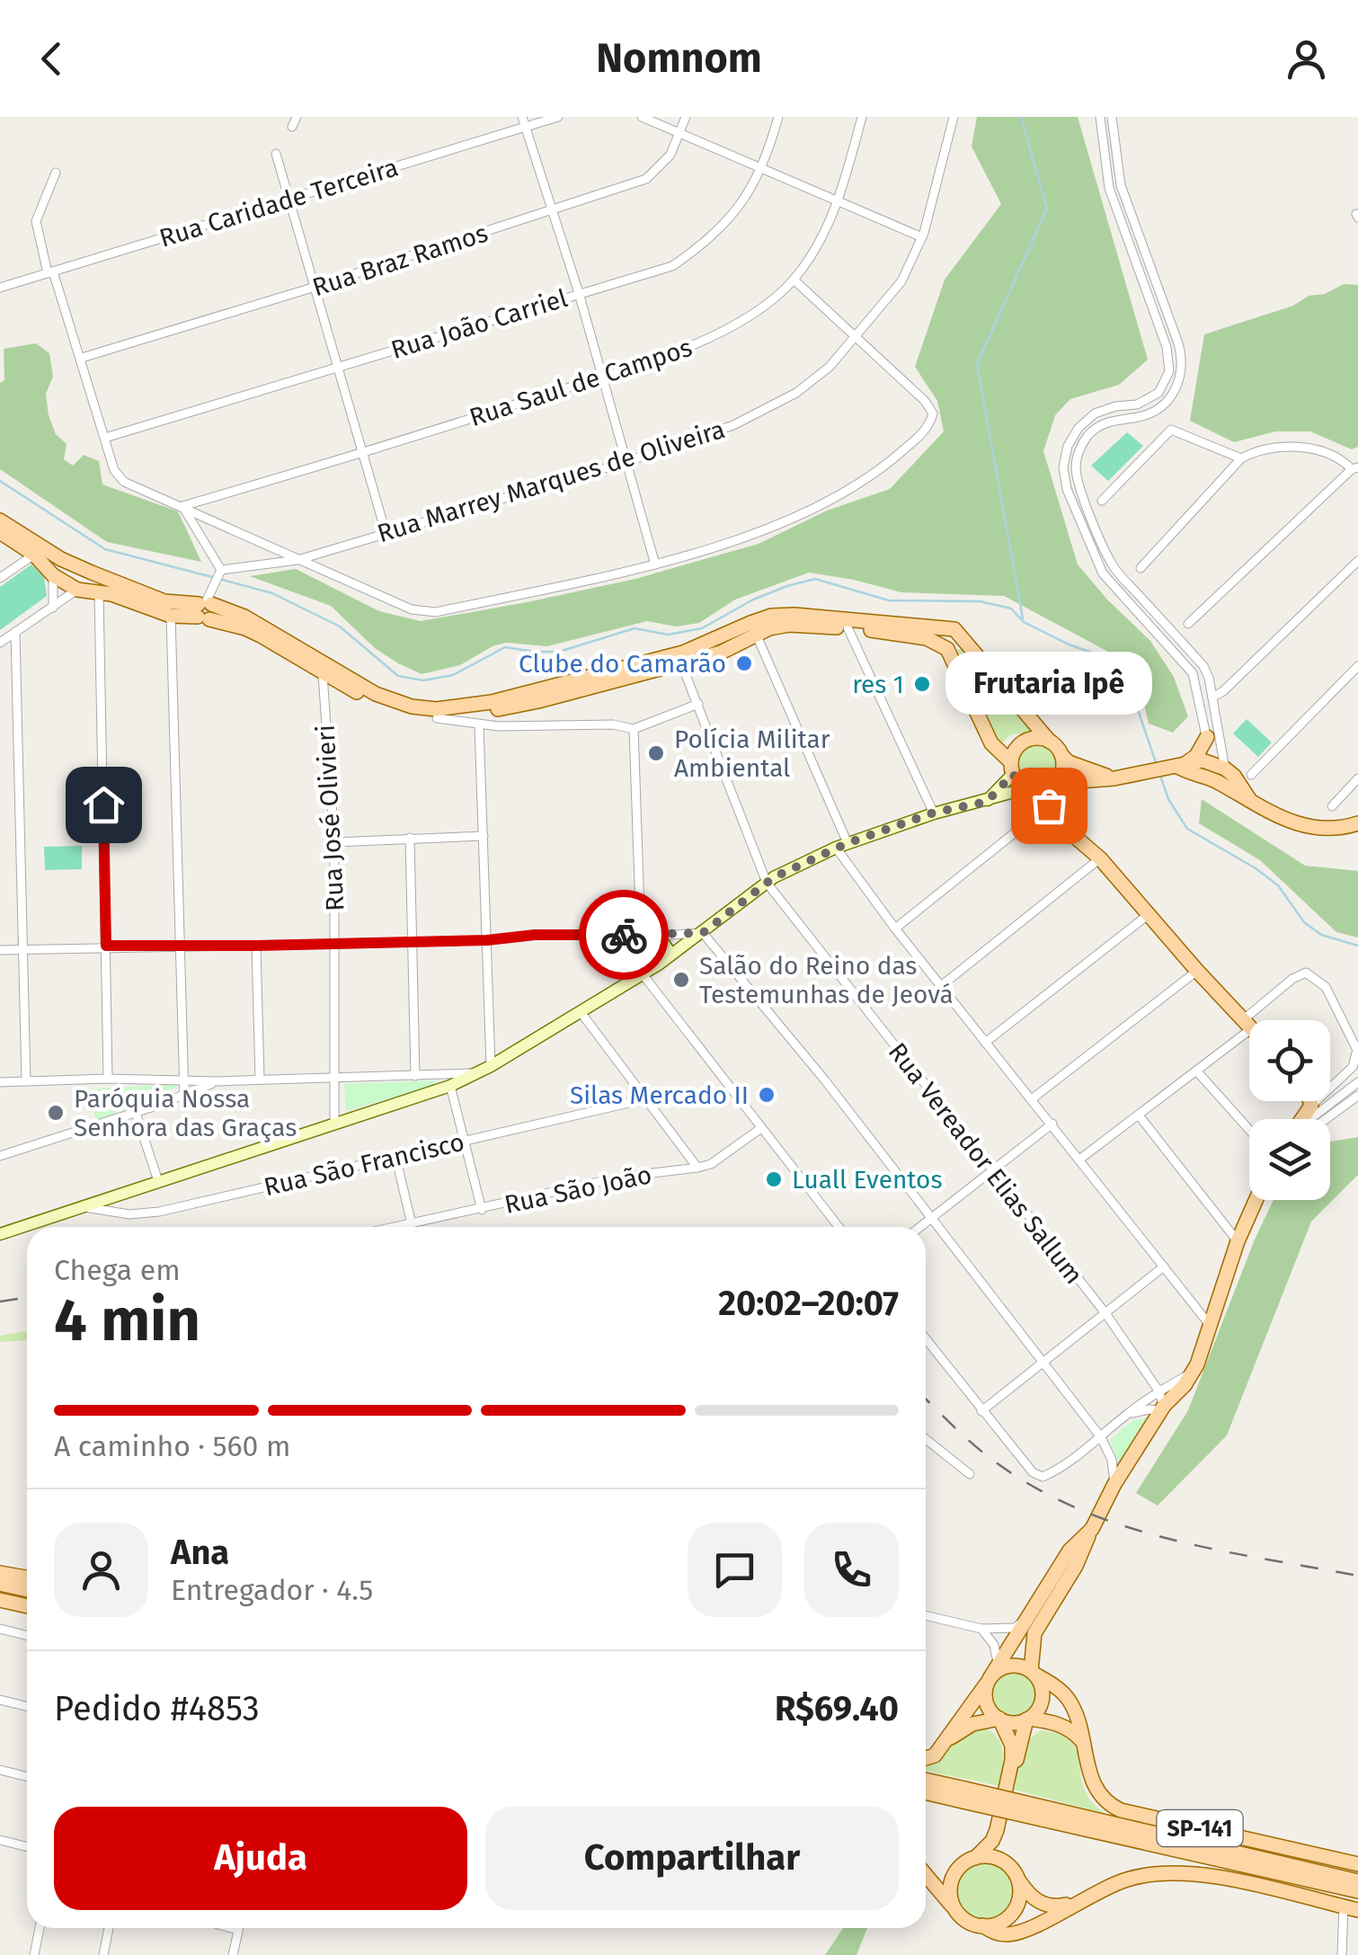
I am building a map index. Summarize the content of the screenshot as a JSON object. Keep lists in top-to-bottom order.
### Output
{
  "streets": {
    "main road": ["SP-141"],
    "street": [
      "Rua Caridade Terceira",
      "Rua Braz Ramos",
      "Rua João Carriel",
      "Rua Saul de Campos",
      "Rua Marrey Marques de Oliveira",
      "Rua José Olivieri",
      "Rua Vereador Elias Sallum",
      "Rua São Francisco",
      "Rua São João"
    ]
  },
  "places": [
    "Clube do Camarão",
    "res 1",
    "Polícia Militar Ambiental",
    "Frutaria Ipê",
    "Salão do Reino das Testemunhas de Jeová",
    "Silas Mercado II",
    "Paróquia Nossa Senhora das Graças",
    "Luall Eventos"
  ],
  "page": {
    "header": "Nomnom",
    "bubble": "Frutaria Ipê",
    "heading": ["4 min", "Chega em", "20:02–20:07"],
    "panel": [
      "Ana",
      "Entregador · 4.5",
      "Pedido #4853",
      "R$69.40"
    ],
    "bar": "A caminho · 560 m",
    "buttons": ["Ajuda", "Compartilhar"]
  }
}
